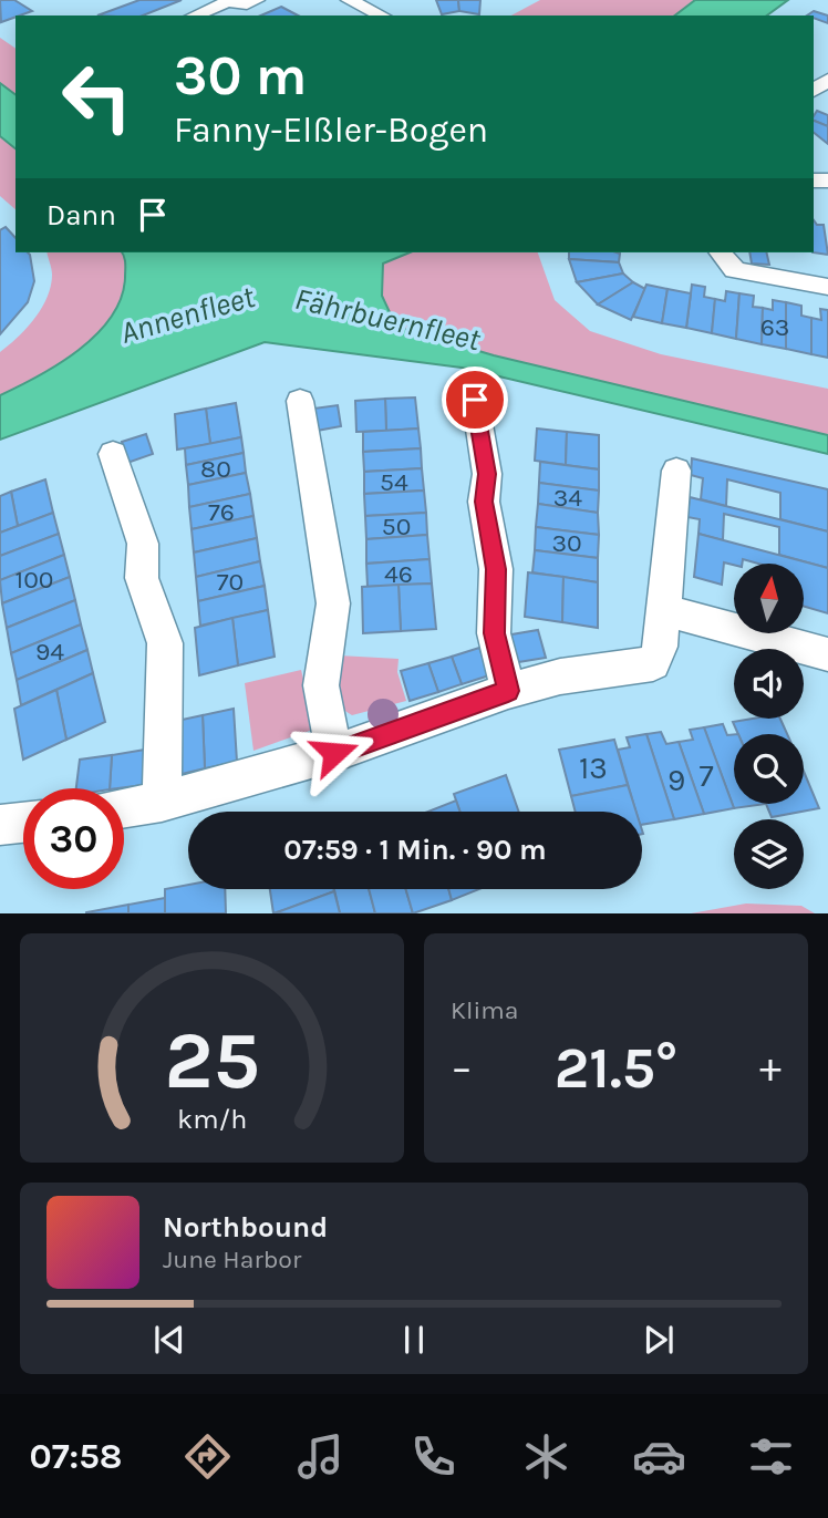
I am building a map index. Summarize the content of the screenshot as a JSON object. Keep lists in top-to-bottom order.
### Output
{
  "water": ["Annenfleet", "Fährbuernfleet"],
  "house_numbers": [
    "63",
    "80",
    "54",
    "34",
    "76",
    "50",
    "30",
    "46",
    "100",
    "70",
    "94",
    "13",
    "7",
    "9"
  ],
  "north": "top",
  "page": {
    "turn": ["30 m", "Fanny-Elßler-Bogen"],
    "then": "Dann",
    "limit": "30",
    "trip": "07:59 · 1 Min. · 90 m",
    "tile": "Klima",
    "heat": ["−", "21.5°", "+"],
    "song": ["Northbound", "June Harbor"],
    "tabs": "07:58",
    "gauge": ["25", "km/h"]
  }
}
